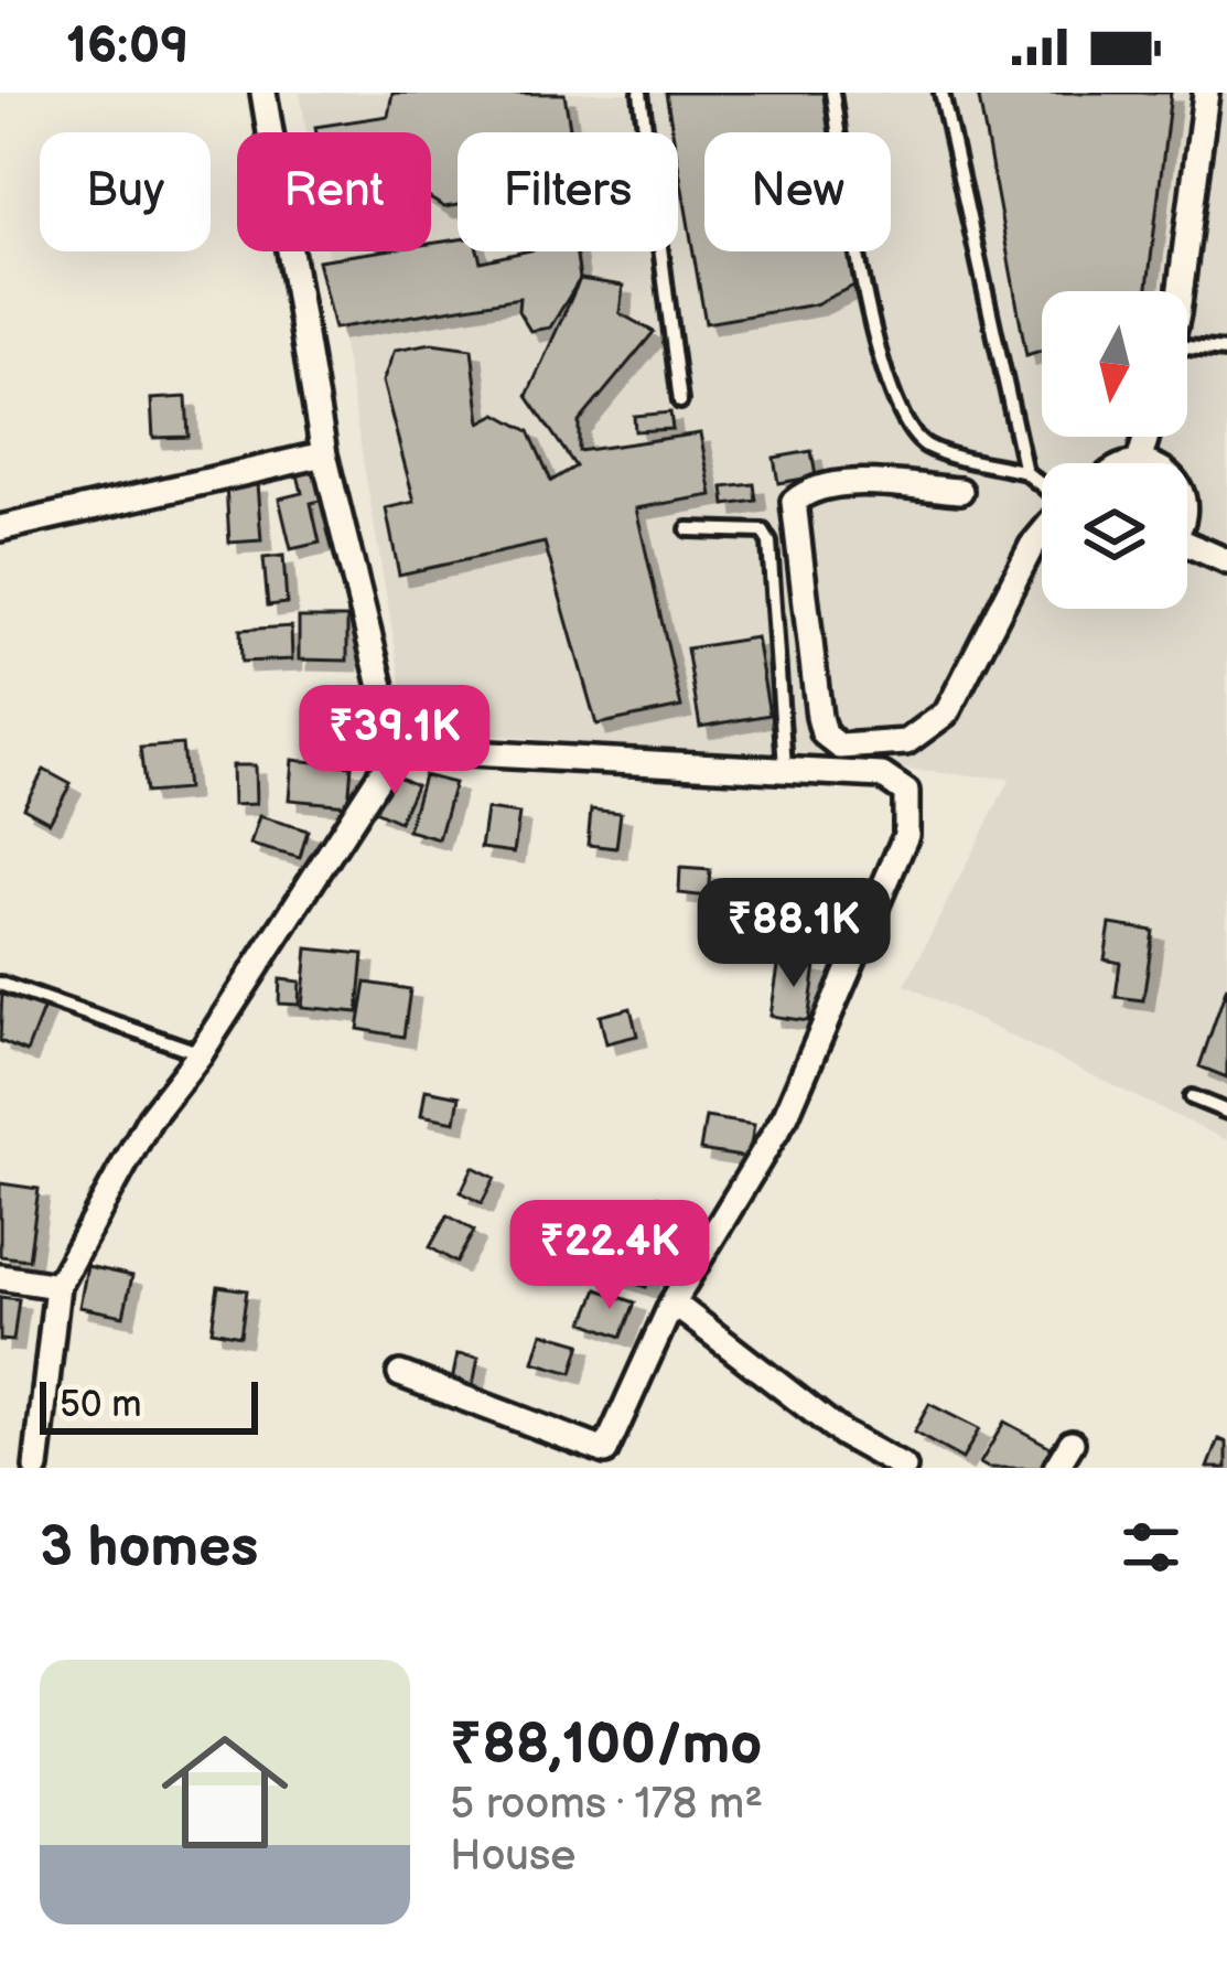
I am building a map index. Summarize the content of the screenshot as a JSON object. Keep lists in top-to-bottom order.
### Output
{
  "scale_bar": "50 m",
  "north": "bottom",
  "page": {
    "status": "16:09",
    "chip": [
      "Buy",
      "Rent",
      "Filters",
      "New"
    ],
    "price": ["₹39.1K", "₹88.1K", "₹22.4K"],
    "scale": "50 m",
    "heading": "3 homes",
    "list": [
      {
        "name": "₹88,100/mo",
        "note": "5 rooms · 178 m² · House"
      }
    ]
  }
}
